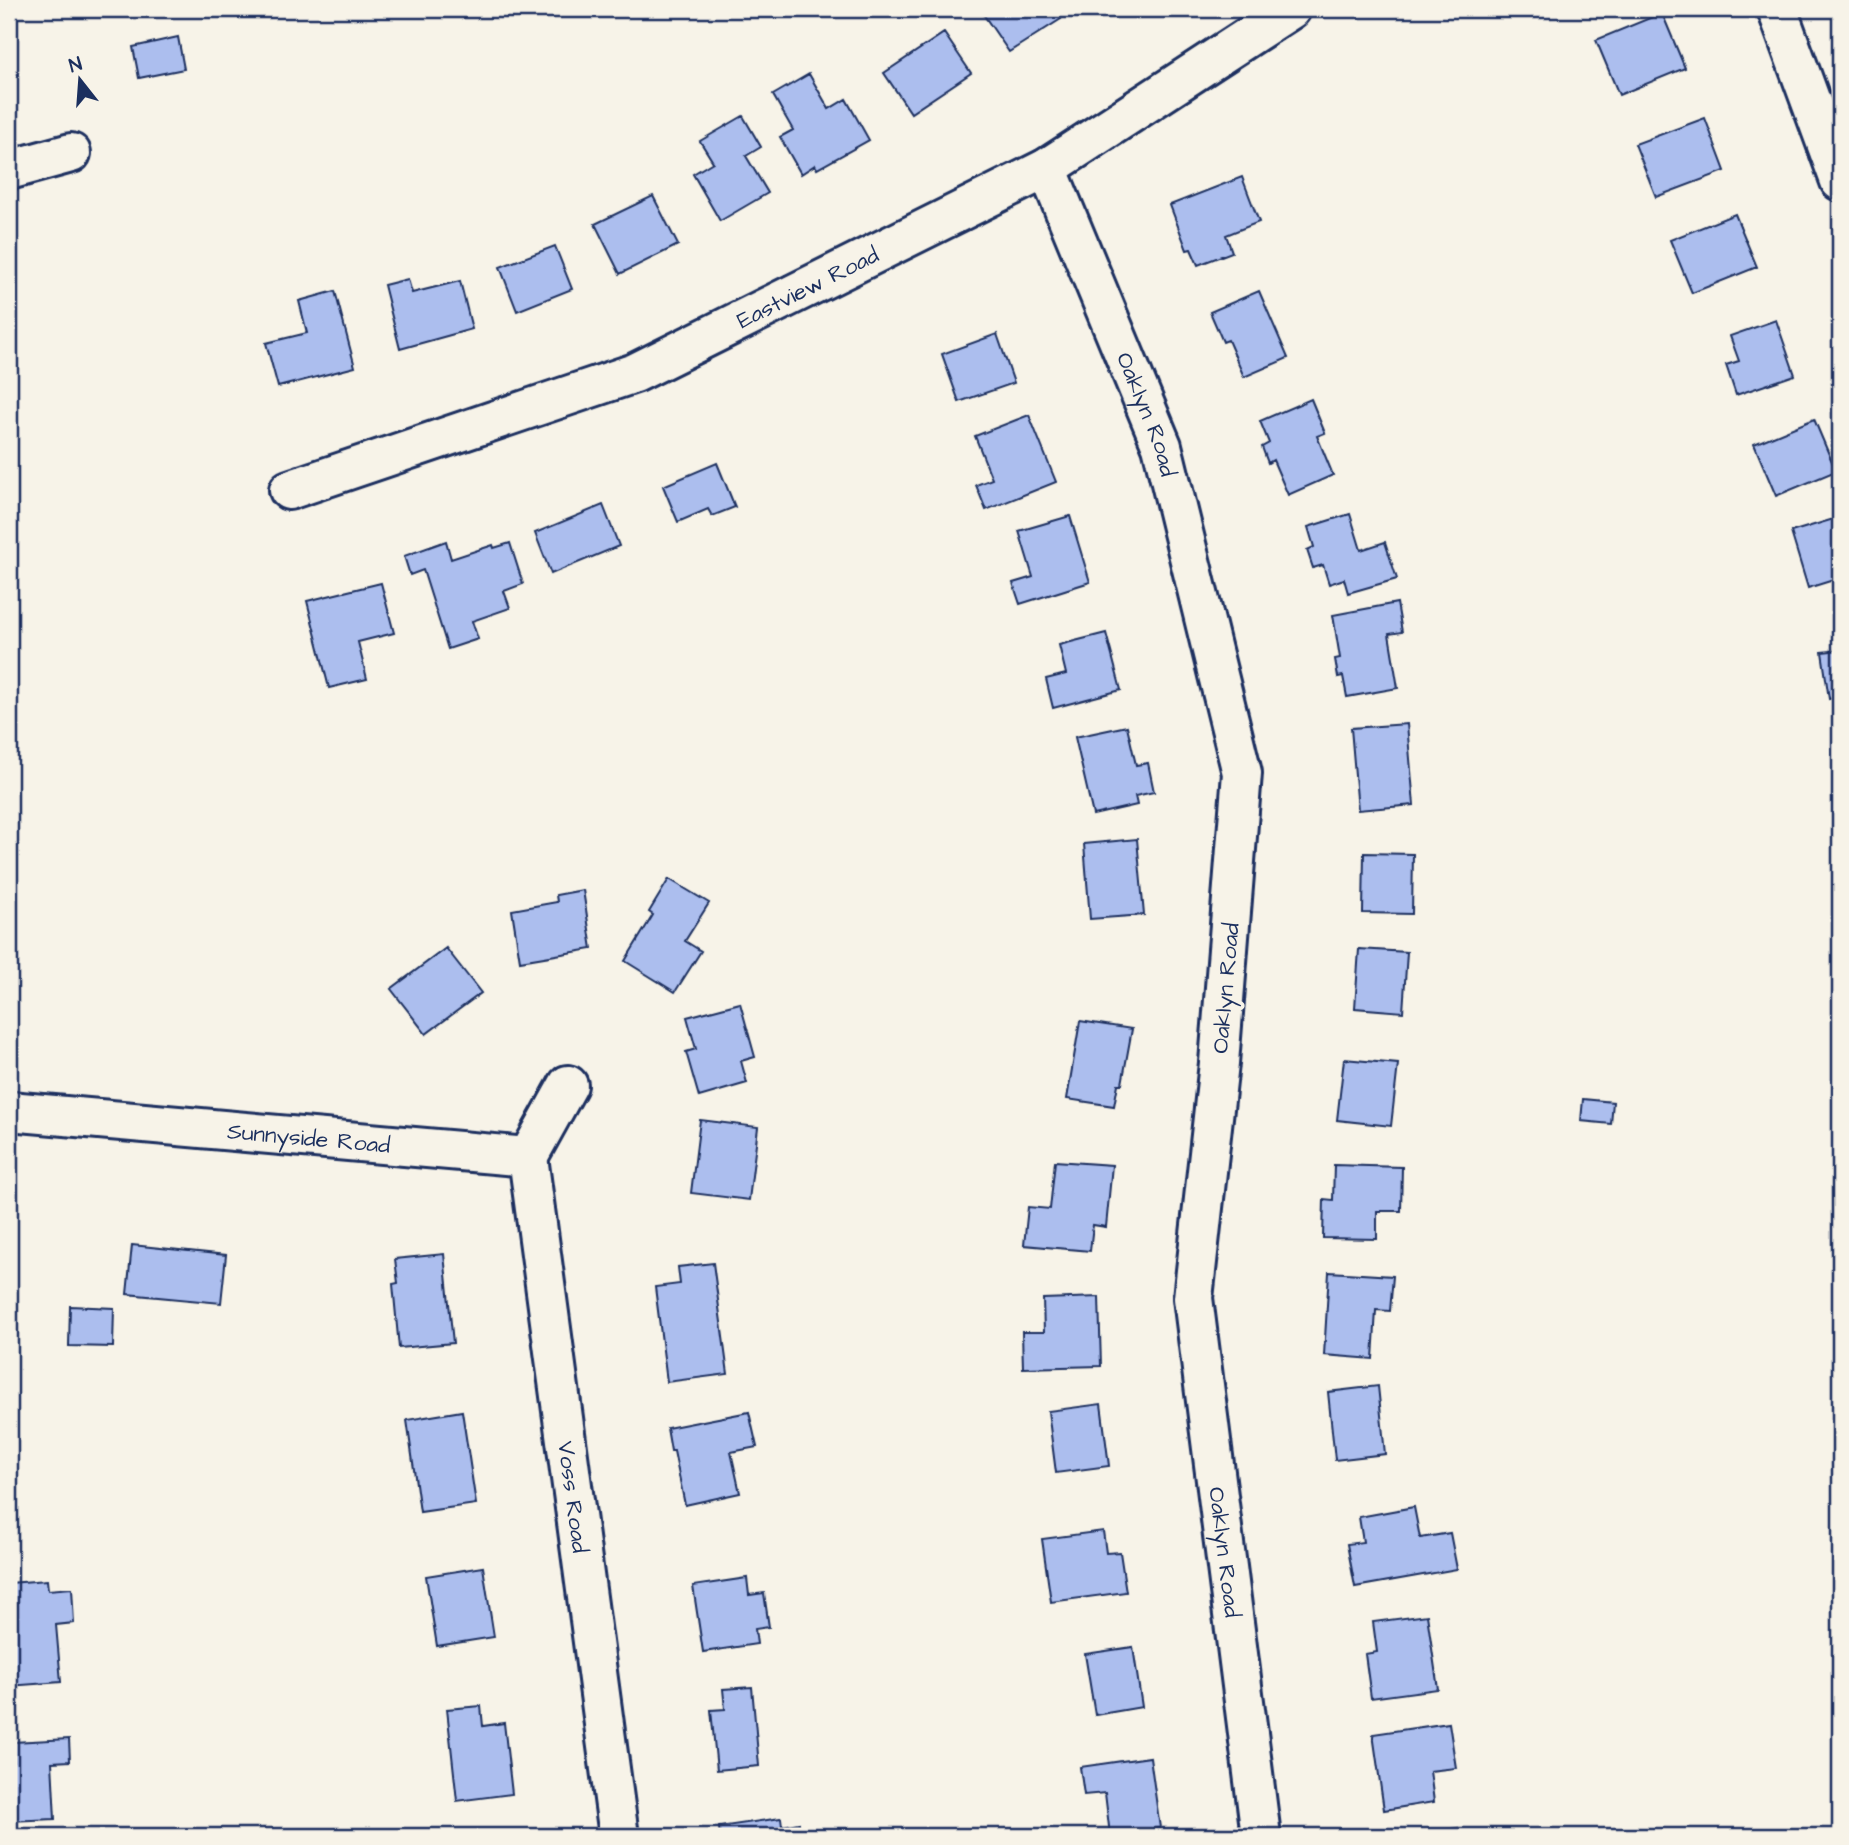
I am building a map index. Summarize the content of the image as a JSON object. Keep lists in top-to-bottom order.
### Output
{
  "streets": {
    "street": [
      "Eastview Road",
      "Oaklyn Road",
      "Sunnyside Road",
      "Voss Road"
    ]
  },
  "crossings": [
    ["Eastview Road", "Oaklyn Road"],
    ["Sunnyside Road", "Voss Road"]
  ],
  "north": "top"
}
